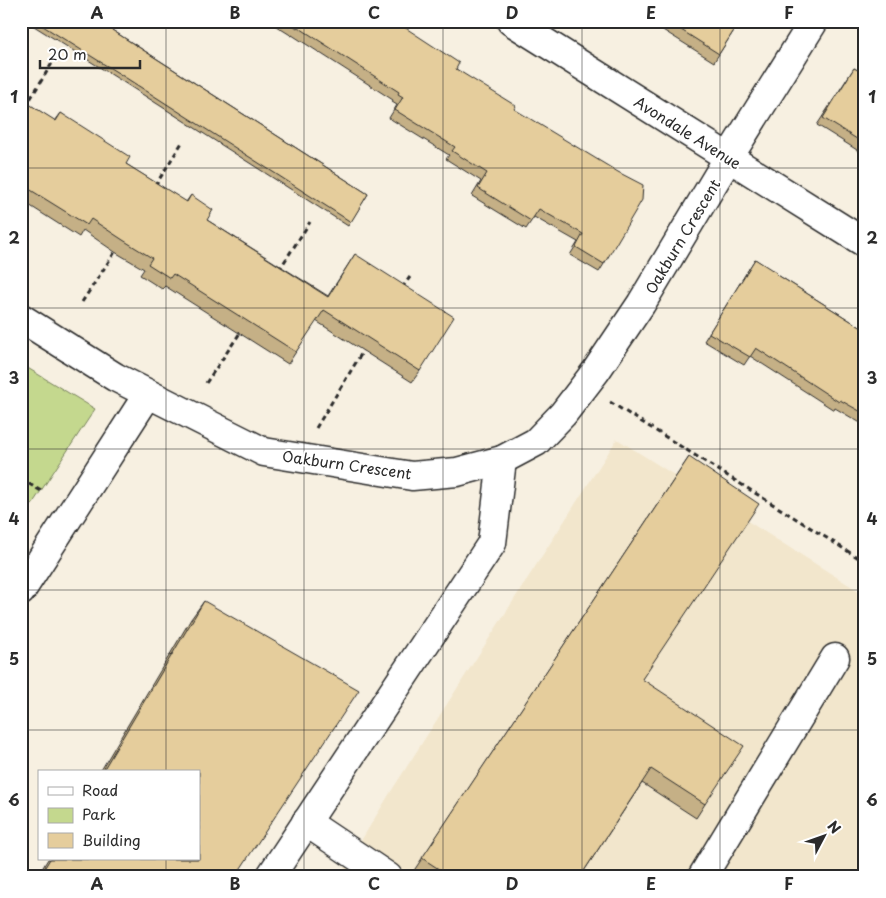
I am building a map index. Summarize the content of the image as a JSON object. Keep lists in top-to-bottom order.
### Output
{
  "streets": {
    "street": ["Avondale Avenue", "Oakburn Crescent"]
  },
  "crossings": [
    ["Avondale Avenue", "Oakburn Crescent"]
  ],
  "legend": ["Road", "Park", "Building"],
  "scale_bar": "20 m",
  "north": "top right",
  "grid": {
    "columns": [
      "A",
      "B",
      "C",
      "D",
      "E",
      "F"
    ],
    "rows": [
      "1",
      "2",
      "3",
      "4",
      "5",
      "6"
    ]
  }
}
